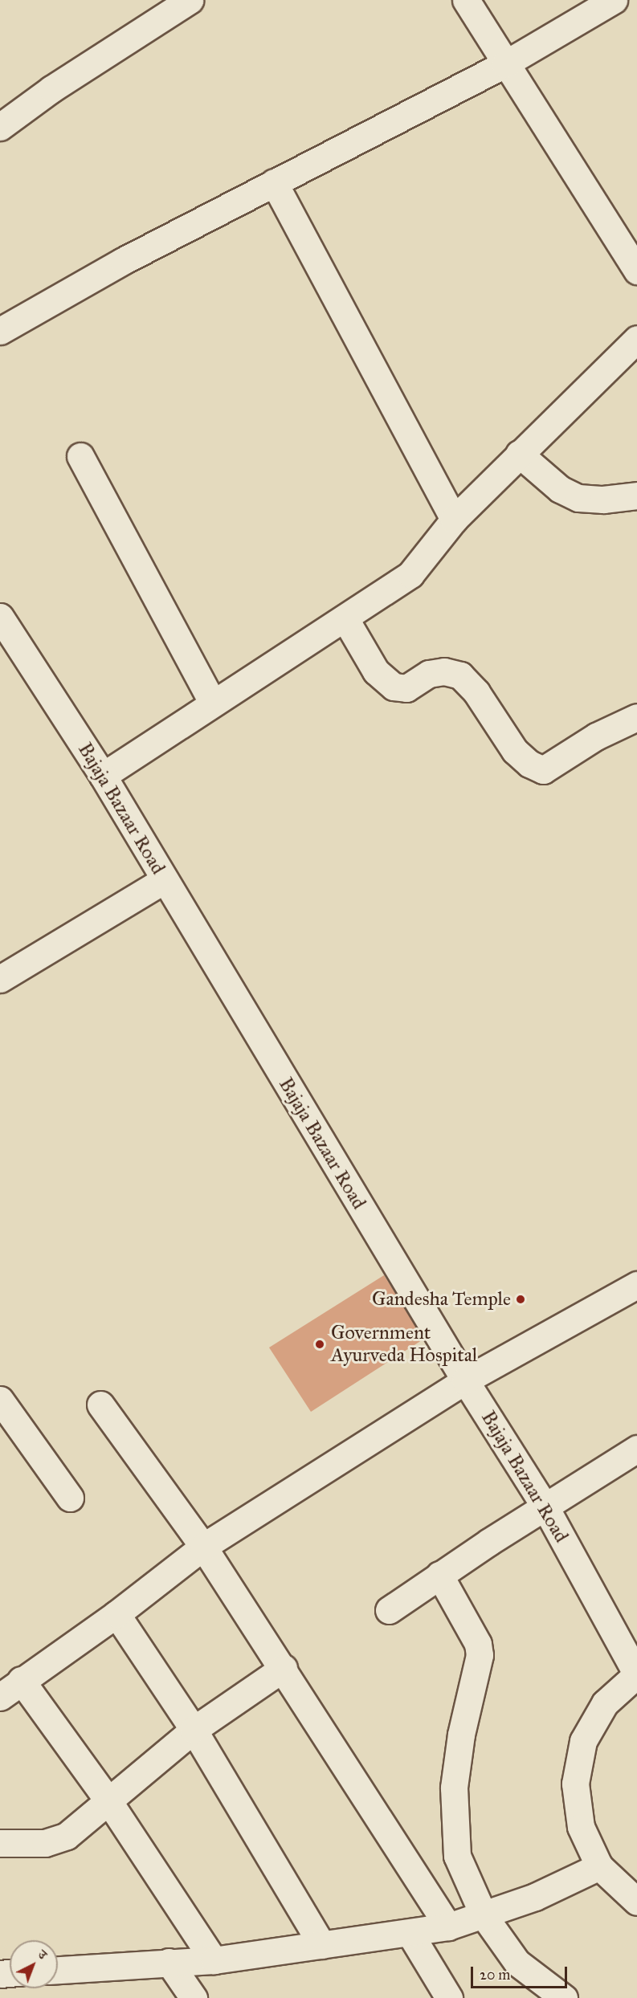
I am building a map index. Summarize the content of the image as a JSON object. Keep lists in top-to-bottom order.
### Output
{
  "streets": {
    "street": ["Bajaja Bazaar Road"]
  },
  "places": ["Gandesha Temple", "Government Ayurveda Hospital"],
  "scale_bar": "20 m",
  "north": "top right"
}
